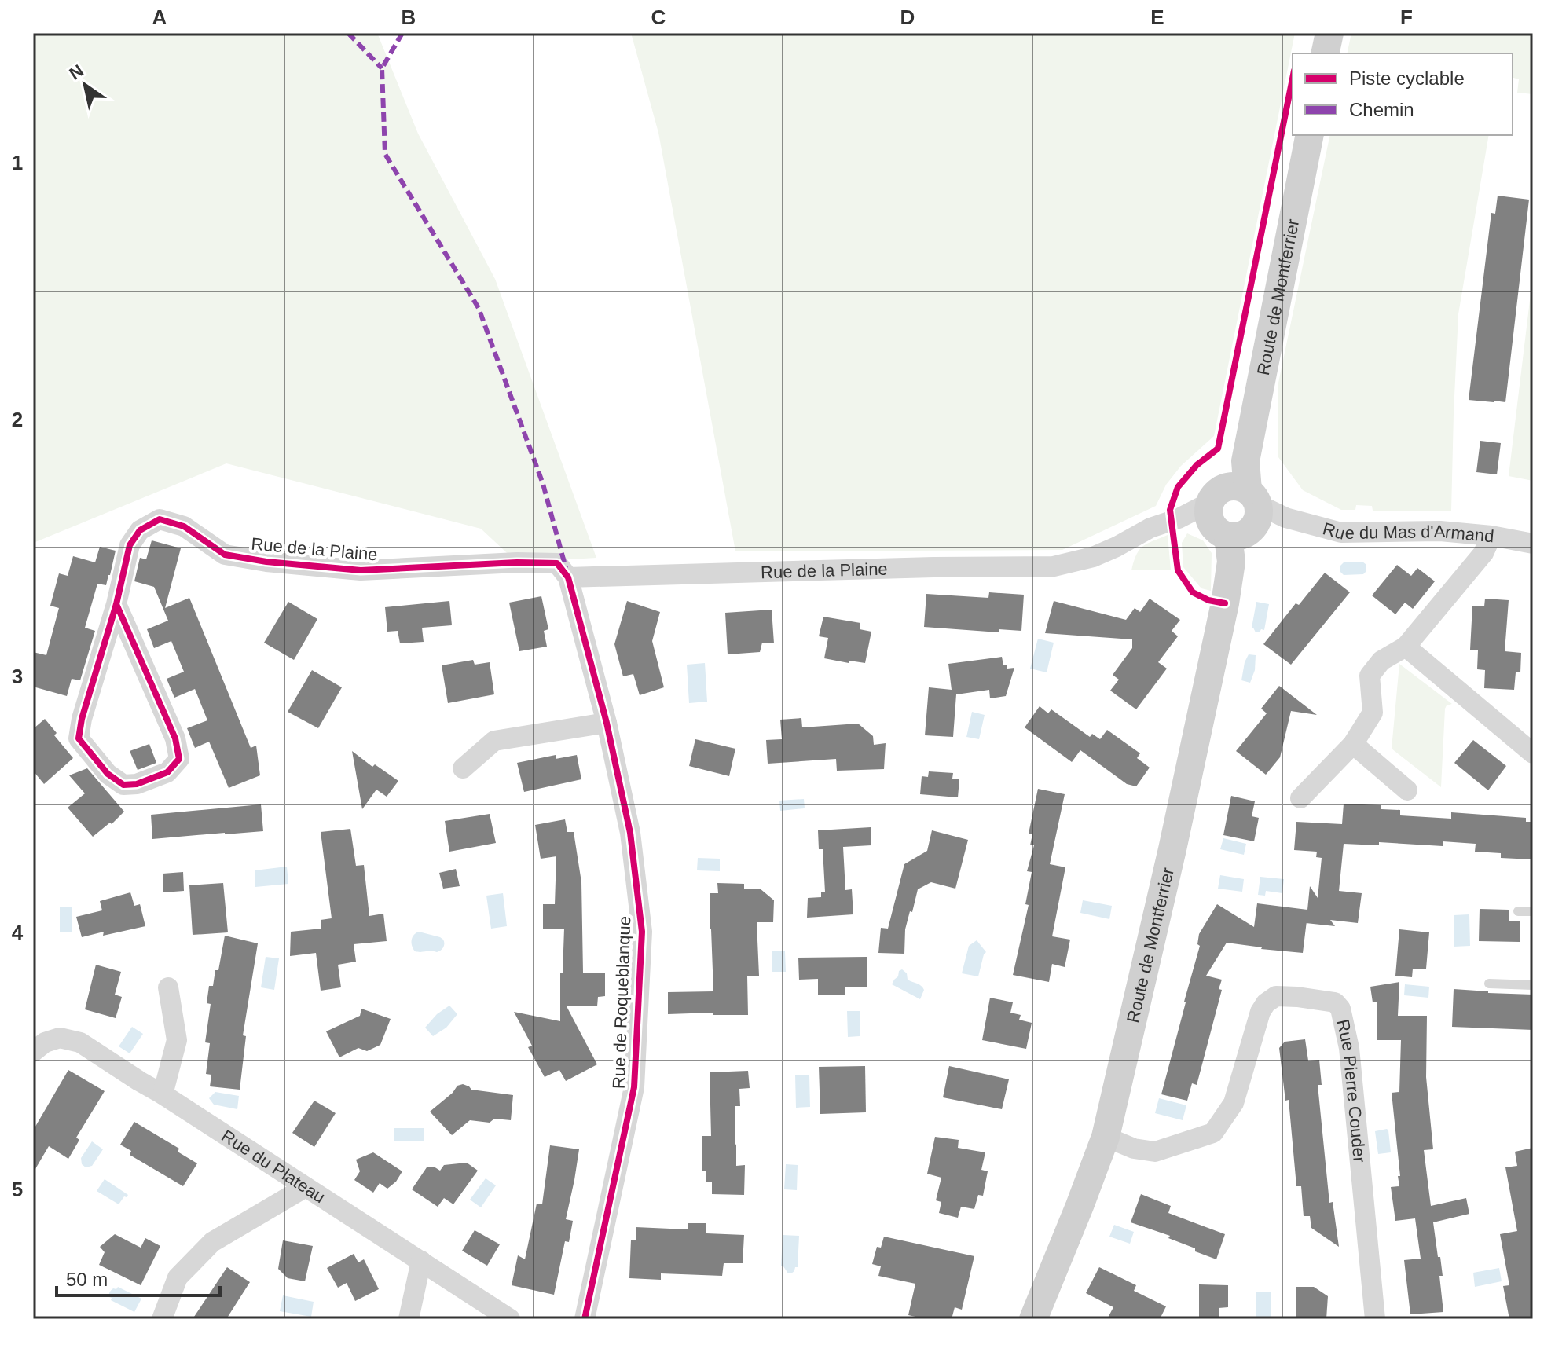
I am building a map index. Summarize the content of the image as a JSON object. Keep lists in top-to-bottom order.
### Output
{
  "streets": {
    "street": [
      "Route de Montferrier",
      "Rue du Mas d'Armand",
      "Rue de la Plaine",
      "Rue de Roqueblanque",
      "Rue Pierre Couder",
      "Rue du Plateau"
    ]
  },
  "crossings": [
    ["Route de Montferrier", "Rue du Mas d'Armand"],
    ["Route de Montferrier", "Rue de la Plaine"],
    ["Route de Montferrier", "Rue Pierre Couder"],
    ["Rue du Mas d'Armand", "Rue de la Plaine"],
    ["Rue de la Plaine", "Rue de Roqueblanque"]
  ],
  "legend": ["Piste cyclable", "Chemin"],
  "scale_bar": "50 m",
  "north": "top left",
  "grid": {
    "columns": [
      "A",
      "B",
      "C",
      "D",
      "E",
      "F"
    ],
    "rows": [
      "1",
      "2",
      "3",
      "4",
      "5"
    ]
  }
}
